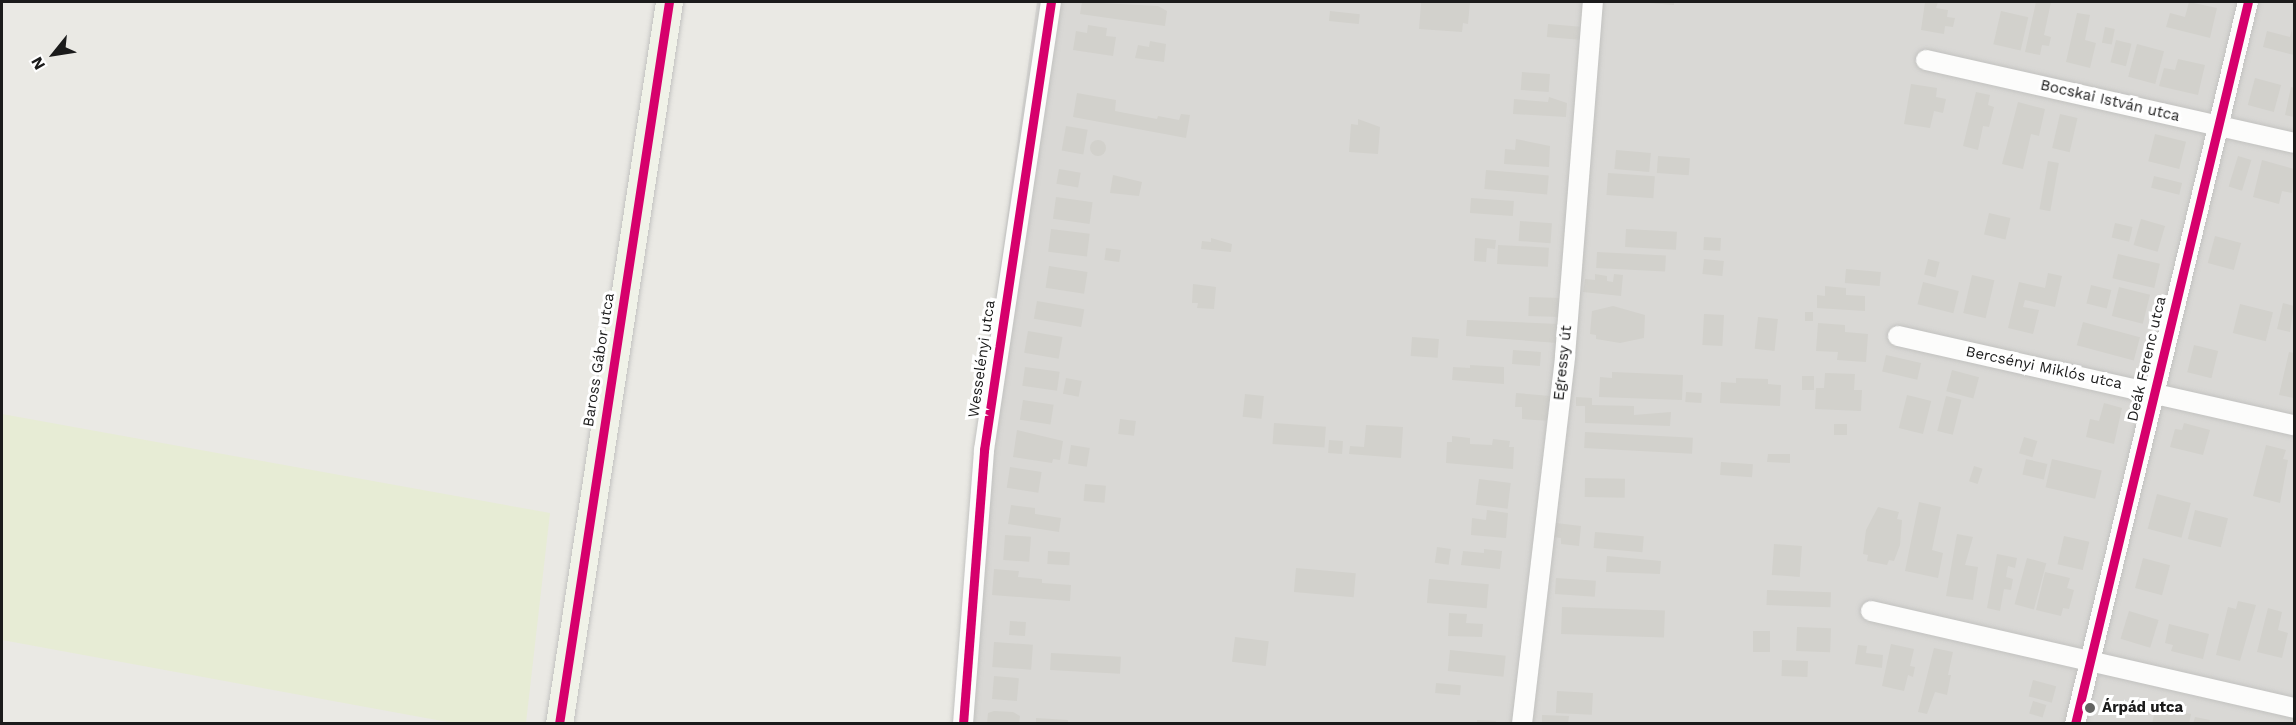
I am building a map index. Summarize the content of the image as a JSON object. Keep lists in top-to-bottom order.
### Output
{
  "streets": {
    "street": [
      "Bocskai István utca",
      "Wesselényi utca",
      "Deák Ferenc utca",
      "Baross Gábor utca",
      "Egressy út",
      "Bercsényi Miklós utca"
    ]
  },
  "crossings": [
    ["Bocskai István utca", "Deák Ferenc utca"],
    ["Deák Ferenc utca", "Bercsényi Miklós utca"]
  ],
  "places": ["Árpád utca"],
  "north": "bottom left"
}
